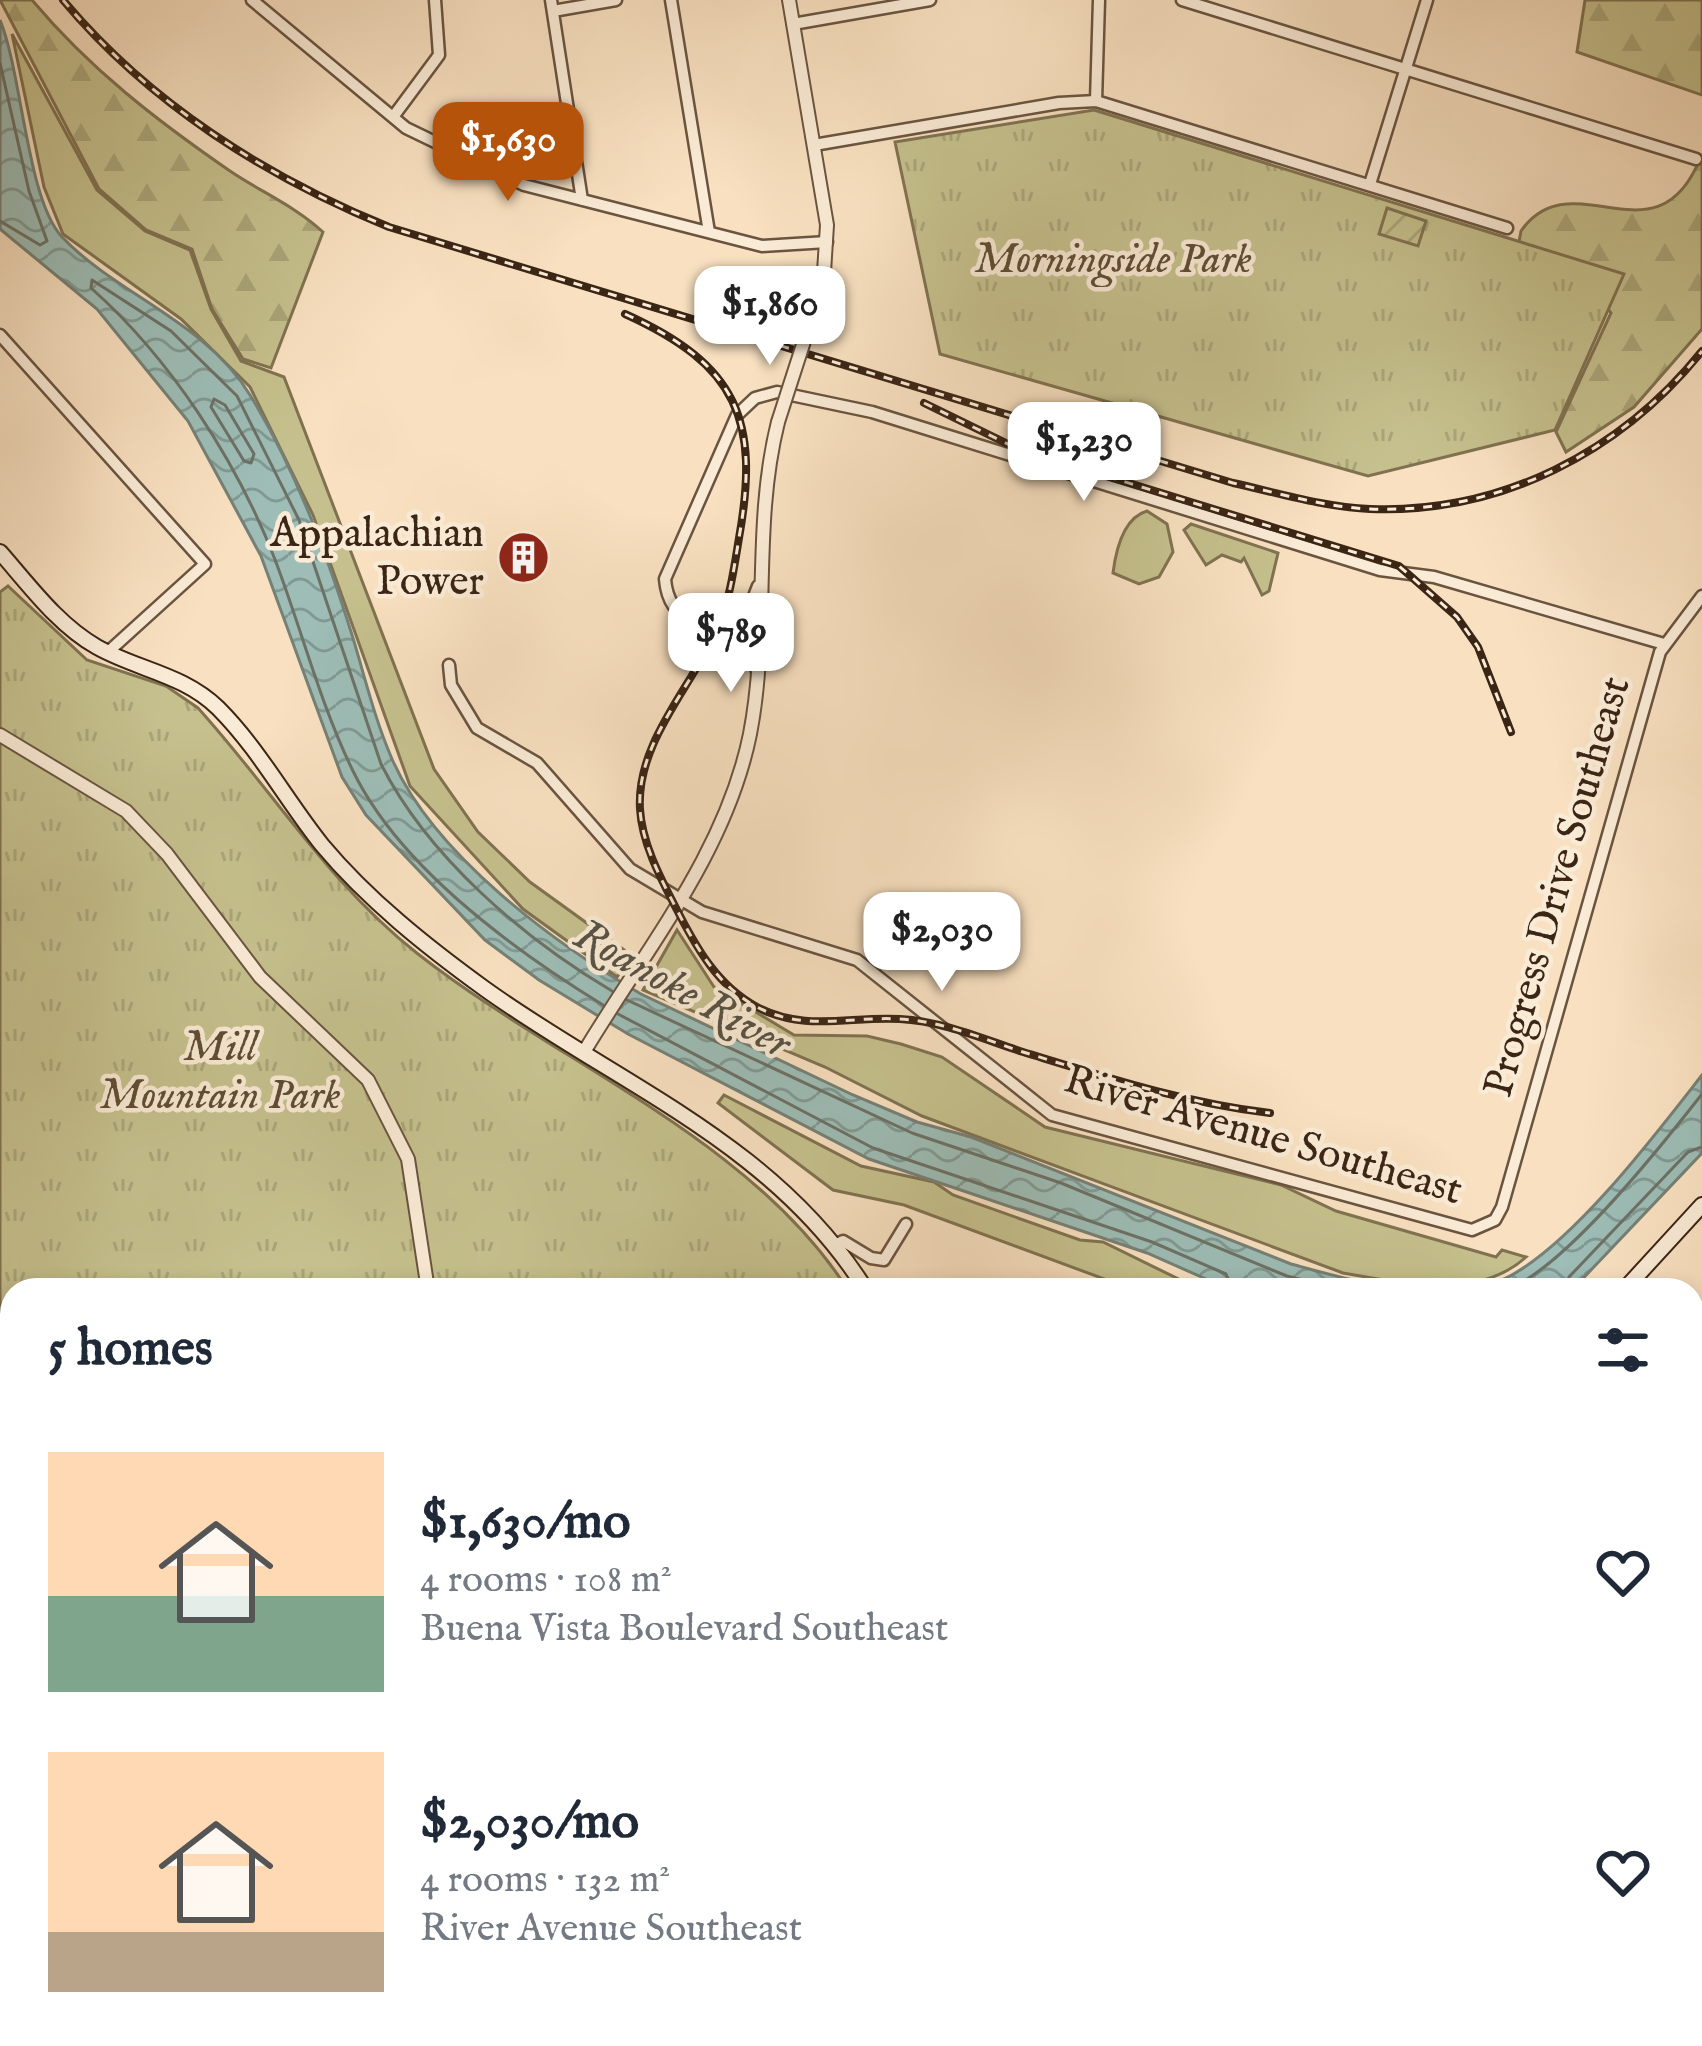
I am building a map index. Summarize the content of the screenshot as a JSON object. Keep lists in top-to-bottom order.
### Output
{
  "streets": {
    "street": ["Progress Drive Southeast", "River Avenue Southeast"]
  },
  "crossings": [
    ["Progress Drive Southeast", "River Avenue Southeast"]
  ],
  "water": ["Roanoke River"],
  "parks": ["Morningside Park", "Mill Mountain Park"],
  "places": {
    "building": ["Appalachian Power"]
  },
  "page": {
    "price": [
      "$1,630",
      "$1,860",
      "$1,230",
      "$789",
      "$2,030"
    ],
    "heading": "5 homes",
    "list": [
      {
        "name": "$1,630/mo",
        "note": "4 rooms · 108 m² · Buena Vista Boulevard Southeast"
      },
      {
        "name": "$2,030/mo",
        "note": "4 rooms · 132 m² · River Avenue Southeast"
      }
    ]
  }
}
